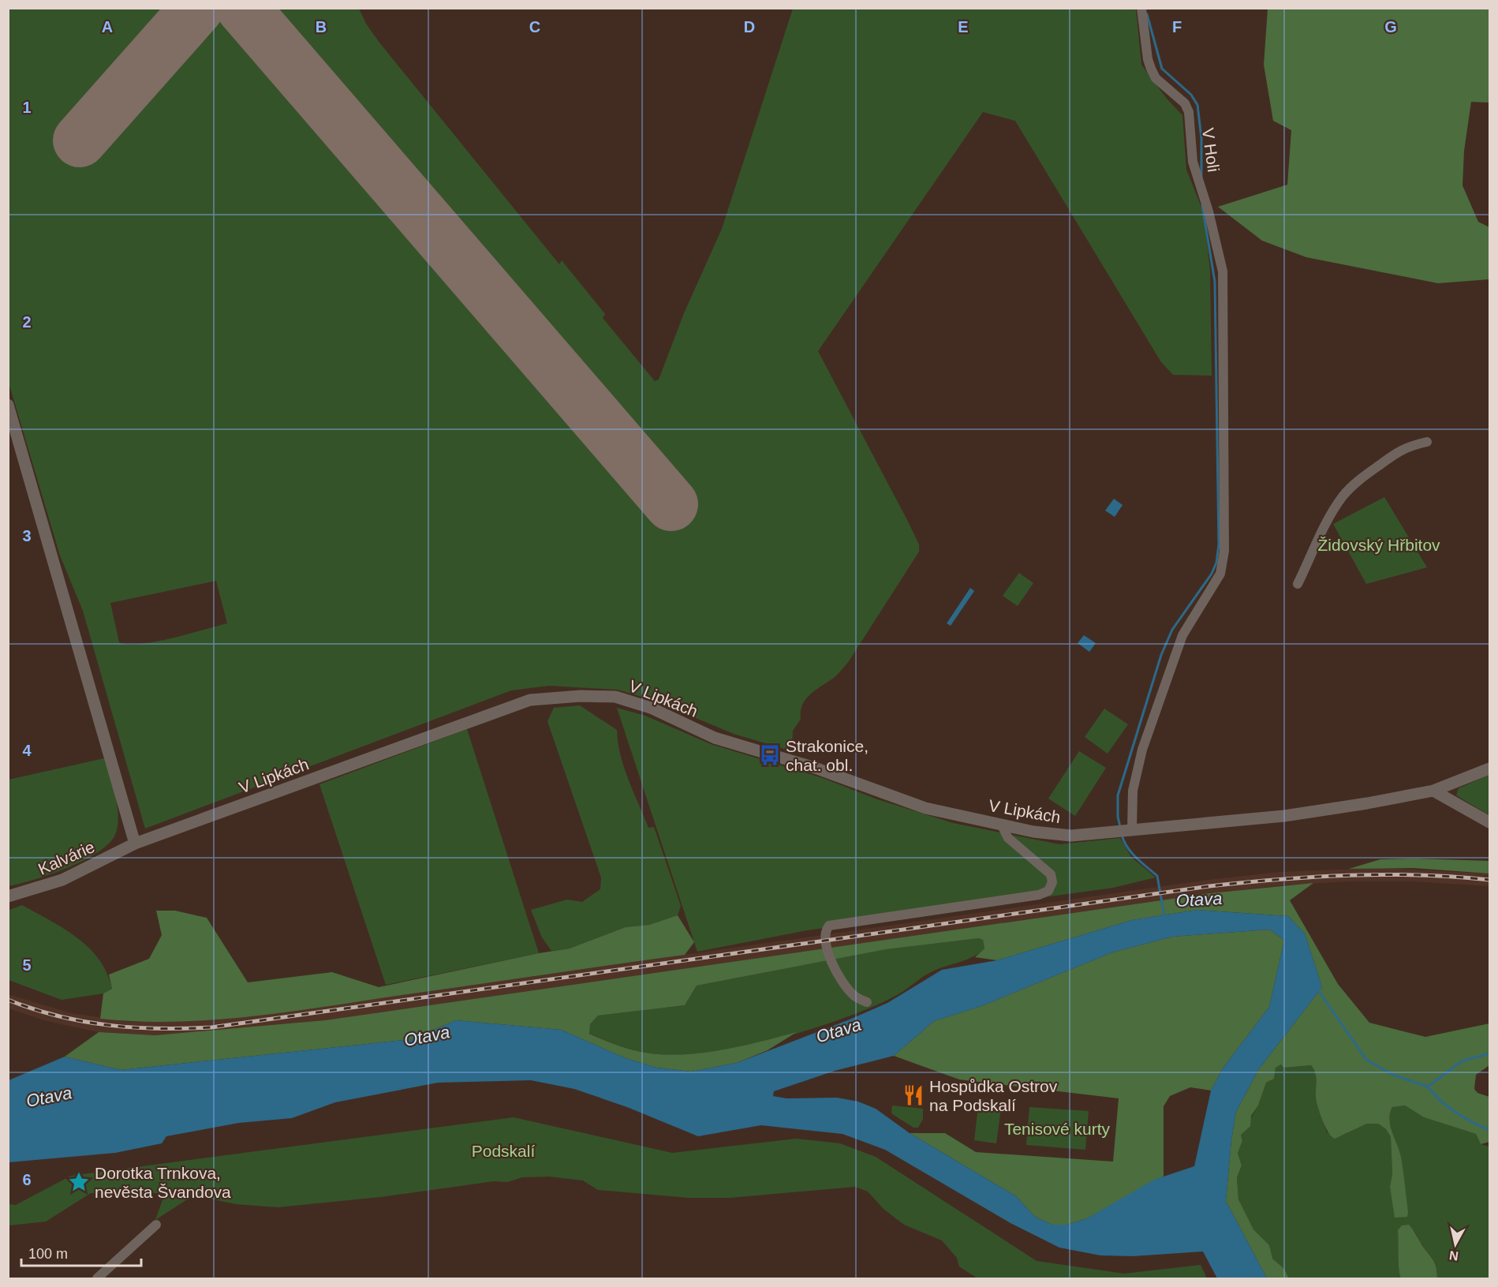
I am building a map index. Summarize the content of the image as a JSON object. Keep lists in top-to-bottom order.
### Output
{
  "streets": {
    "street": ["V Holi", "V Lipkách", "Kalvárie"]
  },
  "crossings": [
    ["V Holi", "V Lipkách"],
    ["V Lipkách", "Kalvárie"]
  ],
  "water": ["Otava"],
  "parks": ["Židovský Hřbitov", "Tenisové kurty", "Podskalí"],
  "places": {
    "bus stop": ["Strakonice, chat. obl."],
    "restaurant": ["Hospůdka Ostrov na Podskalí"],
    "place": ["Dorotka Trnkova, nevěsta Švandova"]
  },
  "scale_bar": "100 m",
  "north": "bottom",
  "grid": {
    "columns": [
      "A",
      "B",
      "C",
      "D",
      "E",
      "F",
      "G"
    ],
    "rows": [
      "1",
      "2",
      "3",
      "4",
      "5",
      "6"
    ]
  }
}
